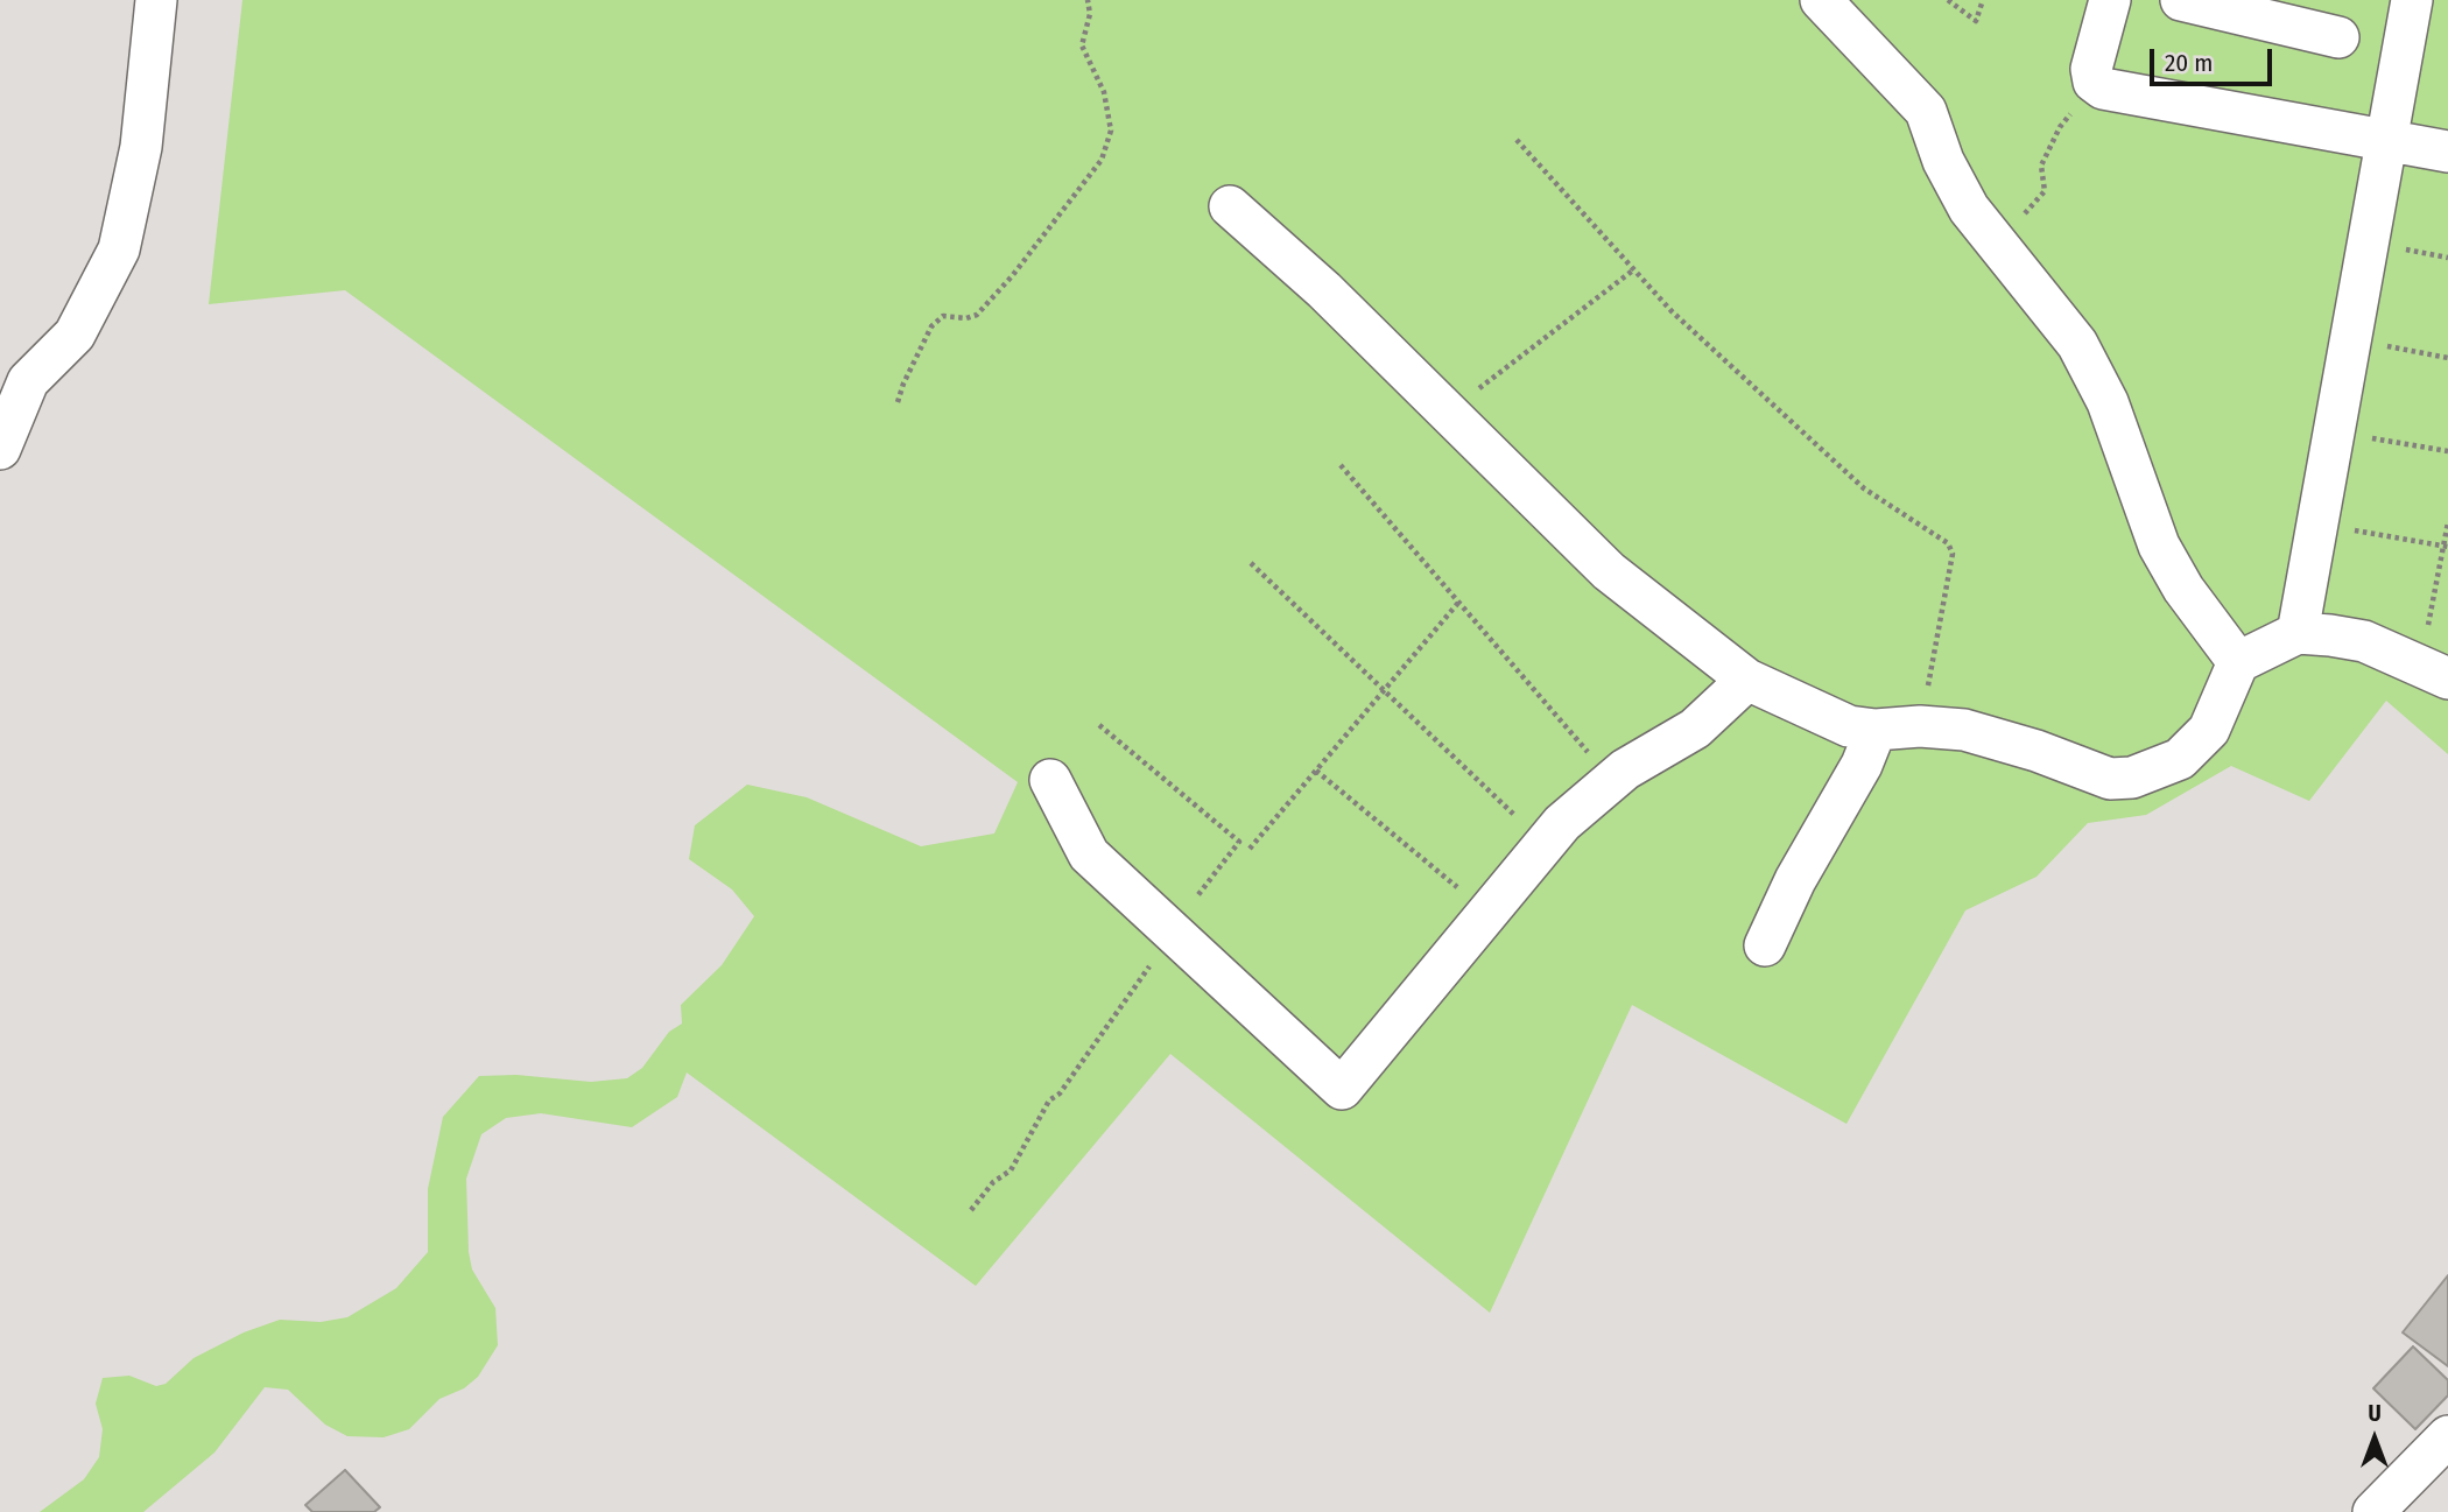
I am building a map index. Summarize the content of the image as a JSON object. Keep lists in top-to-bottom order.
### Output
{
  "scale_bar": "20 m",
  "north": "top"
}
